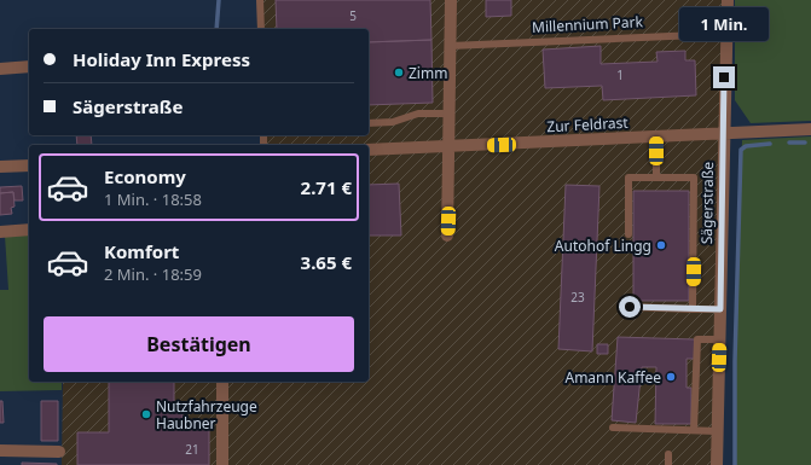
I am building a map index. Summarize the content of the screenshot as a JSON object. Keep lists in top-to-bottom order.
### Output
{
  "streets": {
    "street": ["Zur Feldrast", "Sägerstraße"],
    "lane": ["Millennium Park"]
  },
  "crossings": [
    ["Millennium Park", "Sägerstraße"],
    ["Zur Feldrast", "Sägerstraße"]
  ],
  "places": [
    "Zimm",
    "Autohof Lingg",
    "Amann Kaffee",
    "Nutzfahrzeuge Haubner"
  ],
  "house_numbers": [
    "5",
    "1",
    "23",
    "21"
  ],
  "page": {
    "bubble": "1 Min.",
    "banner": ["Holiday Inn Express", "Sägerstraße"],
    "list": [
      {
        "name": "Economy",
        "note": "1 Min. · 18:58",
        "value": "2.71 €"
      },
      {
        "name": "Komfort",
        "note": "2 Min. · 18:59",
        "value": "3.65 €"
      }
    ],
    "buttons": "Bestätigen"
  }
}
